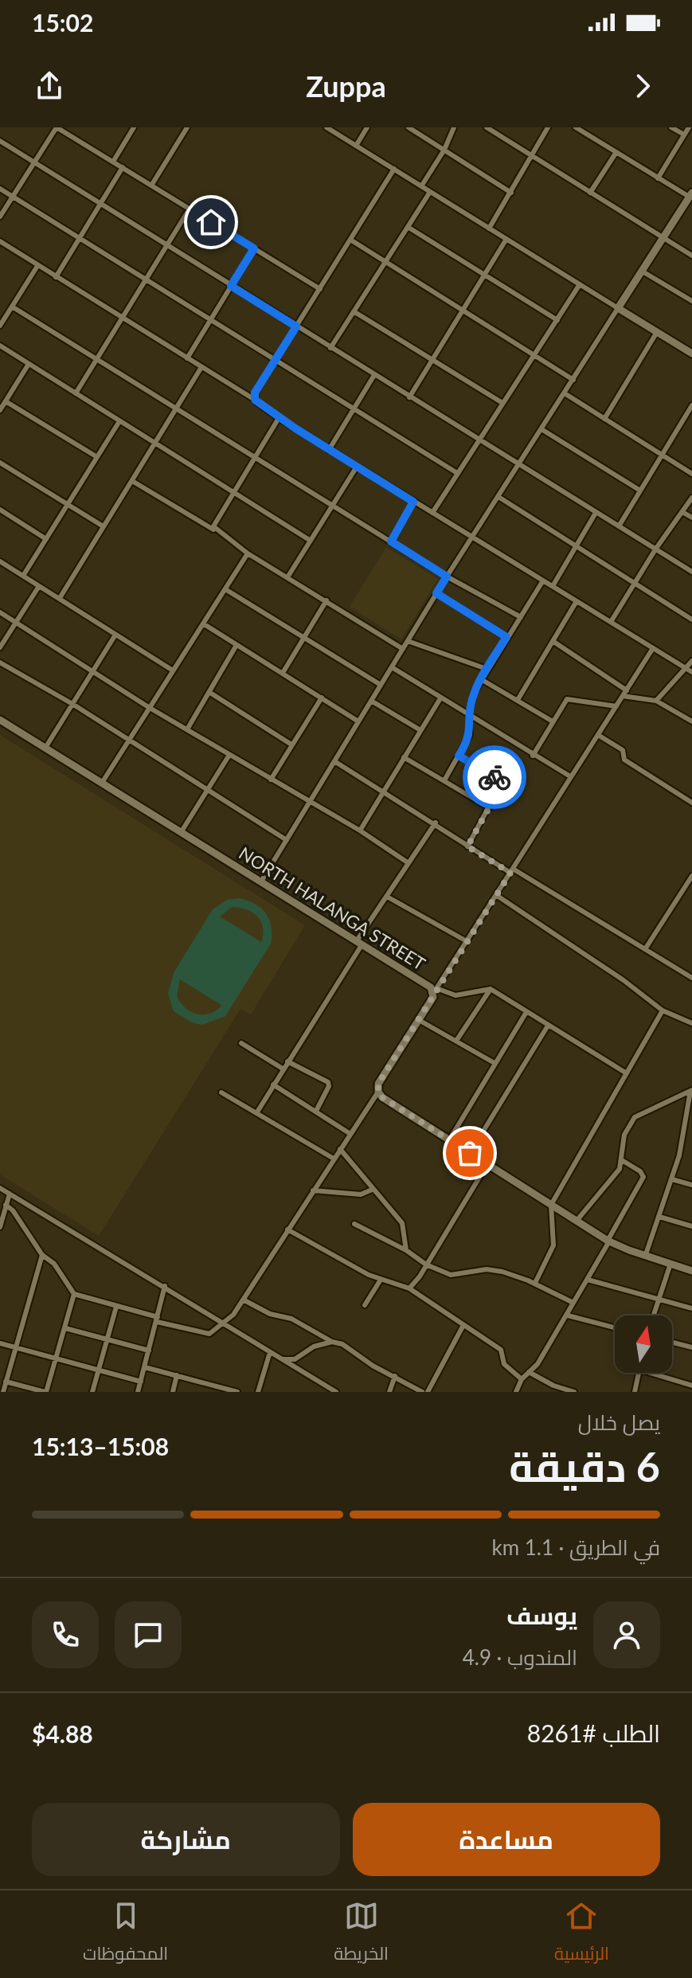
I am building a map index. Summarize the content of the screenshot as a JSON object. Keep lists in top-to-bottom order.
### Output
{
  "streets": {
    "street": ["NORTH HALANGA STREET"]
  },
  "north": "top",
  "page": {
    "status": "15:02",
    "header": "Zuppa",
    "heading": ["6 دقيقة", "يصل خلال", "15:08–15:13"],
    "panel": [
      "يوسف",
      "المندوب · 4.9",
      "الطلب #8261",
      "$4.88"
    ],
    "bar": "في الطريق · 1.1 km",
    "buttons": ["مساعدة", "مشاركة"],
    "tabs": ["الرئيسية", "الخريطة", "المحفوظات"]
  }
}
